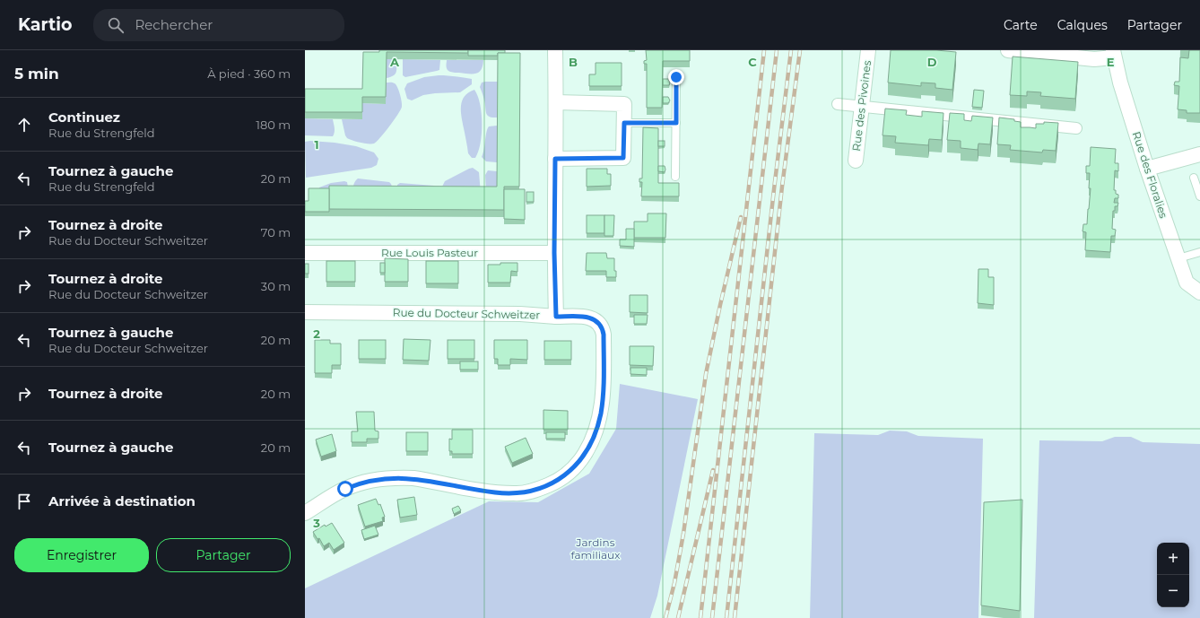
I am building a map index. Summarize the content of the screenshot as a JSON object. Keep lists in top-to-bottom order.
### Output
{
  "streets": {
    "street": [
      "Rue des Pivoines",
      "Rue des Floralies",
      "Rue Louis Pasteur",
      "Rue du Docteur Schweitzer"
    ]
  },
  "crossings": [
    ["Rue Louis Pasteur", "Rue du Docteur Schweitzer"]
  ],
  "parks": ["Jardins familiaux"],
  "page": {
    "header": "Kartio",
    "search": "Rechercher",
    "nav": ["Carte", "Calques", "Partager"],
    "heading": ["5 min", "À pied · 360 m"],
    "list": [
      ["Continuez", "Rue du Strengfeld", "180 m"],
      ["Tournez à gauche", "Rue du Strengfeld", "20 m"],
      ["Tournez à droite", "Rue du Docteur Schweitzer", "70 m"],
      ["Tournez à droite", "Rue du Docteur Schweitzer", "30 m"],
      ["Tournez à gauche", "Rue du Docteur Schweitzer", "20 m"],
      ["Tournez à droite", "20 m"],
      ["Tournez à gauche", "20 m"],
      "Arrivée à destination"
    ],
    "buttons": ["Enregistrer", "Partager"],
    "map_buttons": ["+", "−"]
  },
  "grid": {
    "columns": [
      "A",
      "B",
      "C",
      "D",
      "E"
    ],
    "rows": ["1", "2", "3"]
  }
}
